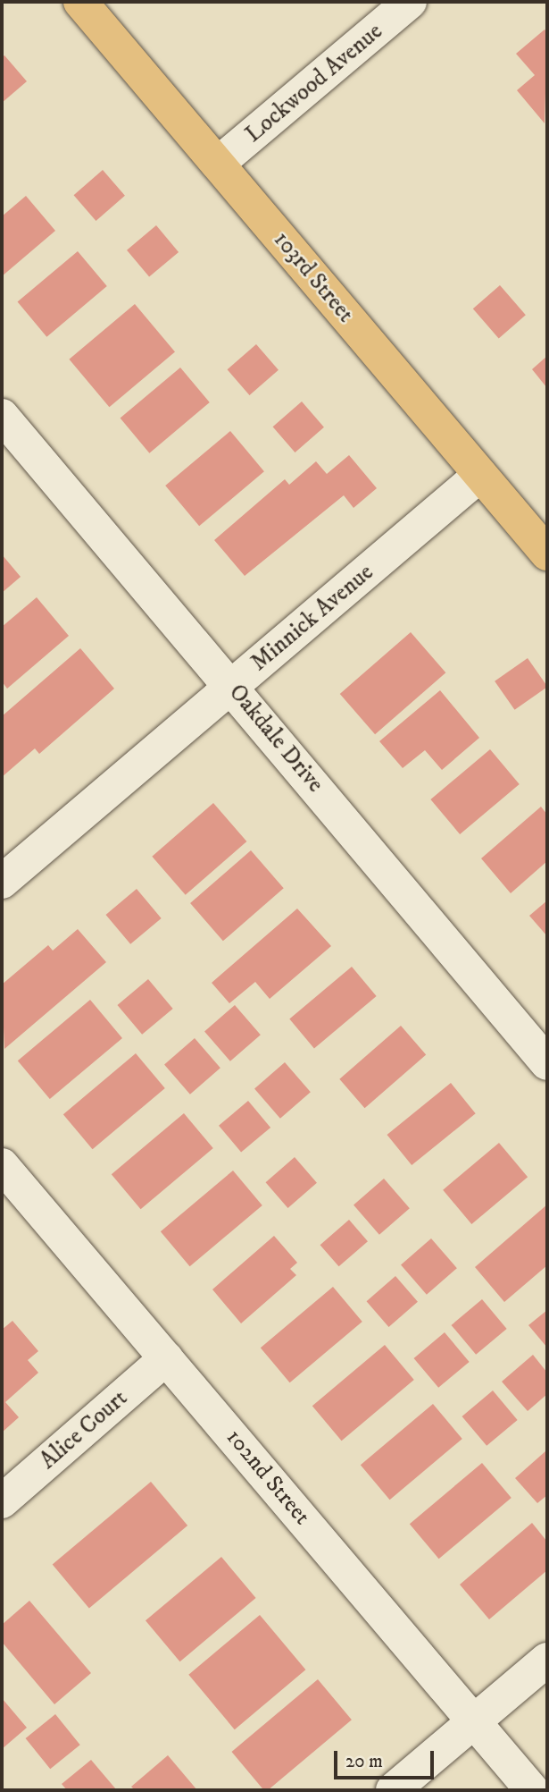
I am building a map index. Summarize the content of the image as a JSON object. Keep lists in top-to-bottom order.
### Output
{
  "streets": {
    "main road": ["103rd Street"],
    "street": [
      "Lockwood Avenue",
      "Minnick Avenue",
      "Oakdale Drive",
      "Alice Court",
      "102nd Street"
    ]
  },
  "crossings": [
    ["Lockwood Avenue", "103rd Street"],
    ["103rd Street", "Minnick Avenue"],
    ["Minnick Avenue", "Oakdale Drive"],
    ["Alice Court", "102nd Street"]
  ],
  "scale_bar": "20 m"
}
